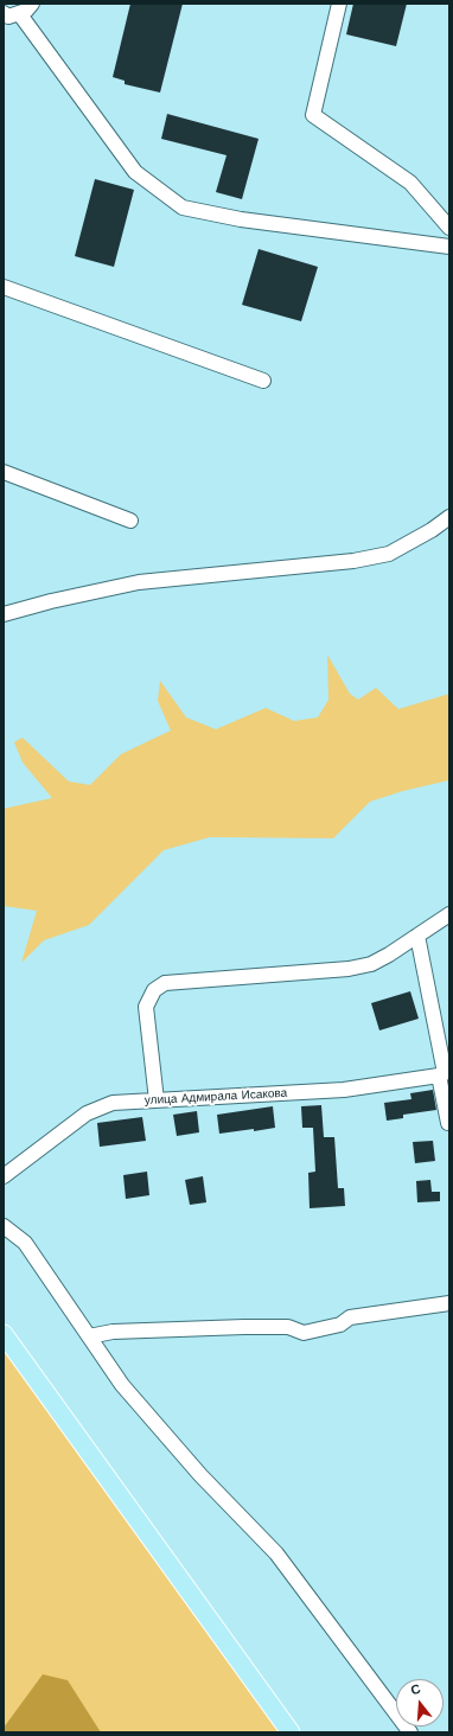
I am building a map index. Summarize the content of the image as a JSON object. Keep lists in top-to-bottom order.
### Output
{
  "streets": {
    "street": ["улица Адмирала Исакова"]
  },
  "north": "top"
}
